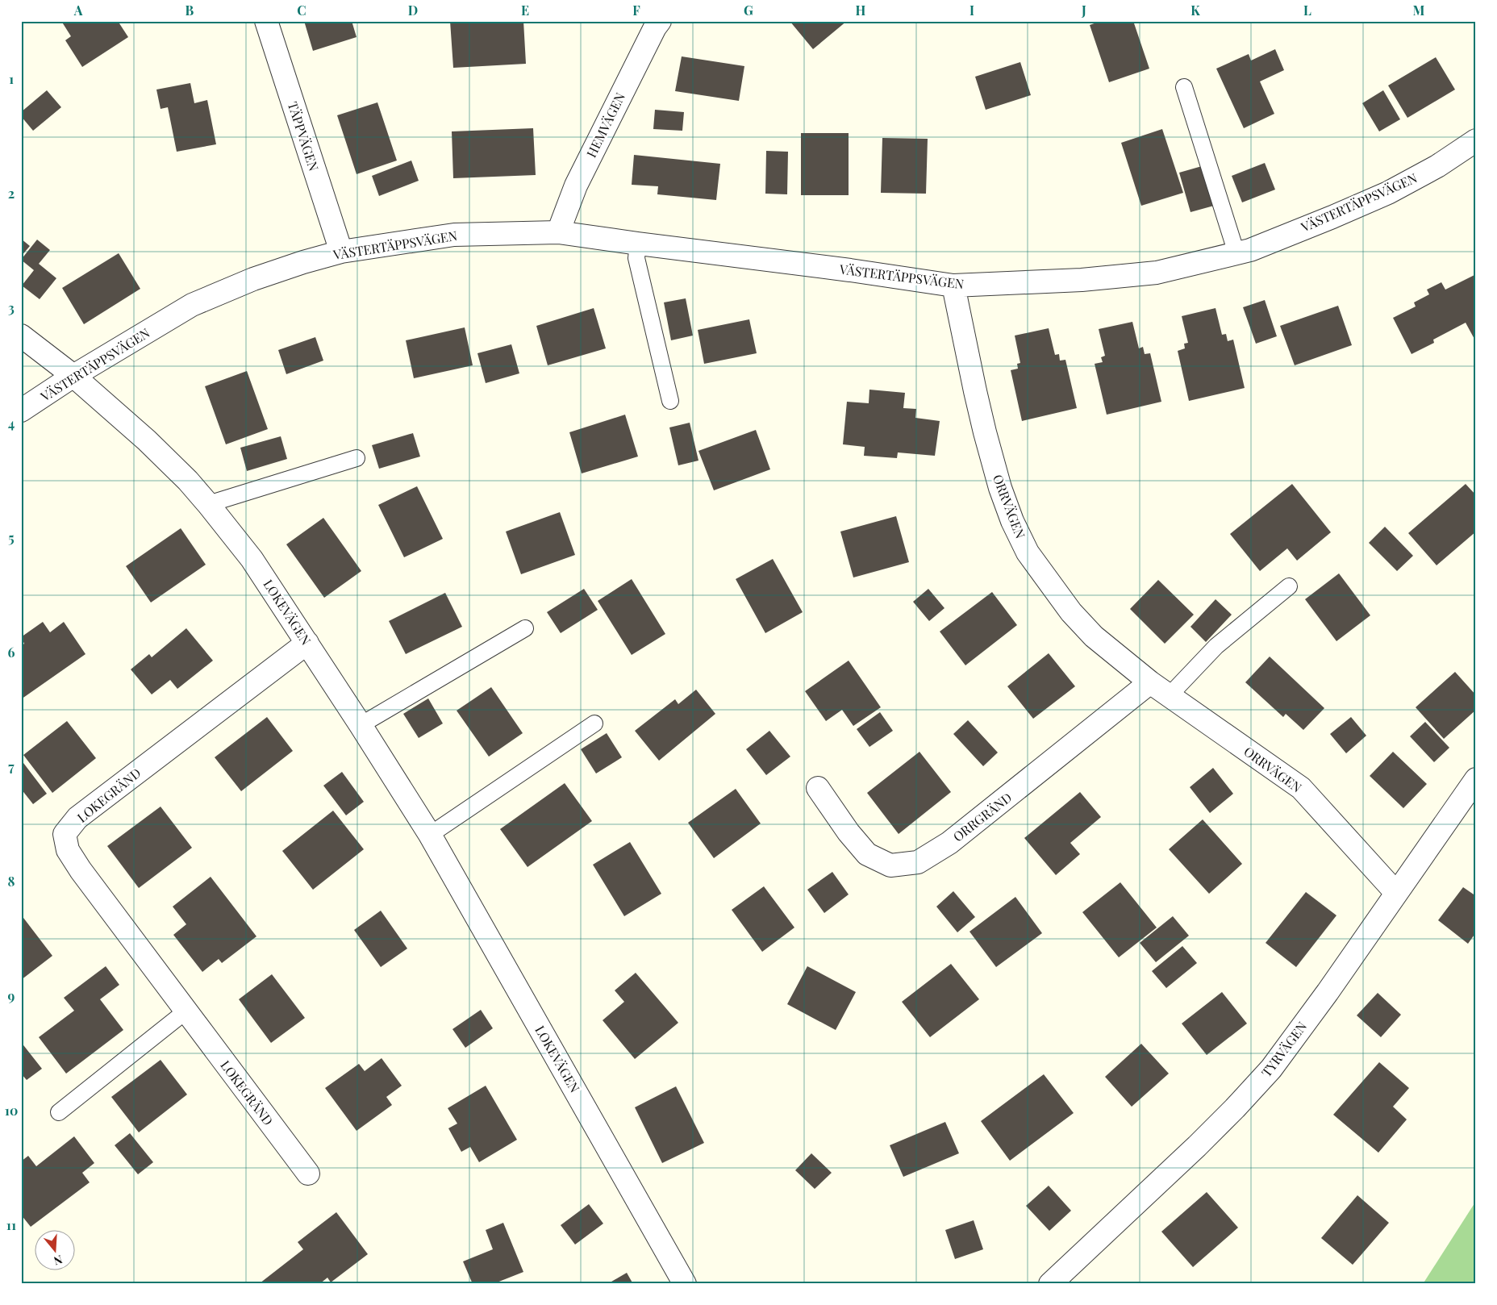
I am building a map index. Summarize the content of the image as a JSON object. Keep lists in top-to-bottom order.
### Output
{
  "streets": {
    "street": [
      "HEMVÄGEN",
      "TÄPPVÄGEN",
      "VÄSTERTÄPPSVÄGEN",
      "ORRVÄGEN",
      "LOKEVÄGEN",
      "LOKEGRÄND",
      "ORRGRÄND",
      "TYRVÄGEN"
    ]
  },
  "crossings": [
    ["HEMVÄGEN", "VÄSTERTÄPPSVÄGEN"],
    ["TÄPPVÄGEN", "VÄSTERTÄPPSVÄGEN"],
    ["VÄSTERTÄPPSVÄGEN", "ORRVÄGEN"],
    ["VÄSTERTÄPPSVÄGEN", "LOKEVÄGEN"],
    ["ORRVÄGEN", "ORRGRÄND"],
    ["ORRVÄGEN", "TYRVÄGEN"],
    ["LOKEVÄGEN", "LOKEGRÄND"]
  ],
  "north": "bottom",
  "grid": {
    "columns": [
      "A",
      "B",
      "C",
      "D",
      "E",
      "F",
      "G",
      "H",
      "I",
      "J",
      "K",
      "L",
      "M"
    ],
    "rows": [
      "1",
      "2",
      "3",
      "4",
      "5",
      "6",
      "7",
      "8",
      "9",
      "10",
      "11"
    ]
  }
}
